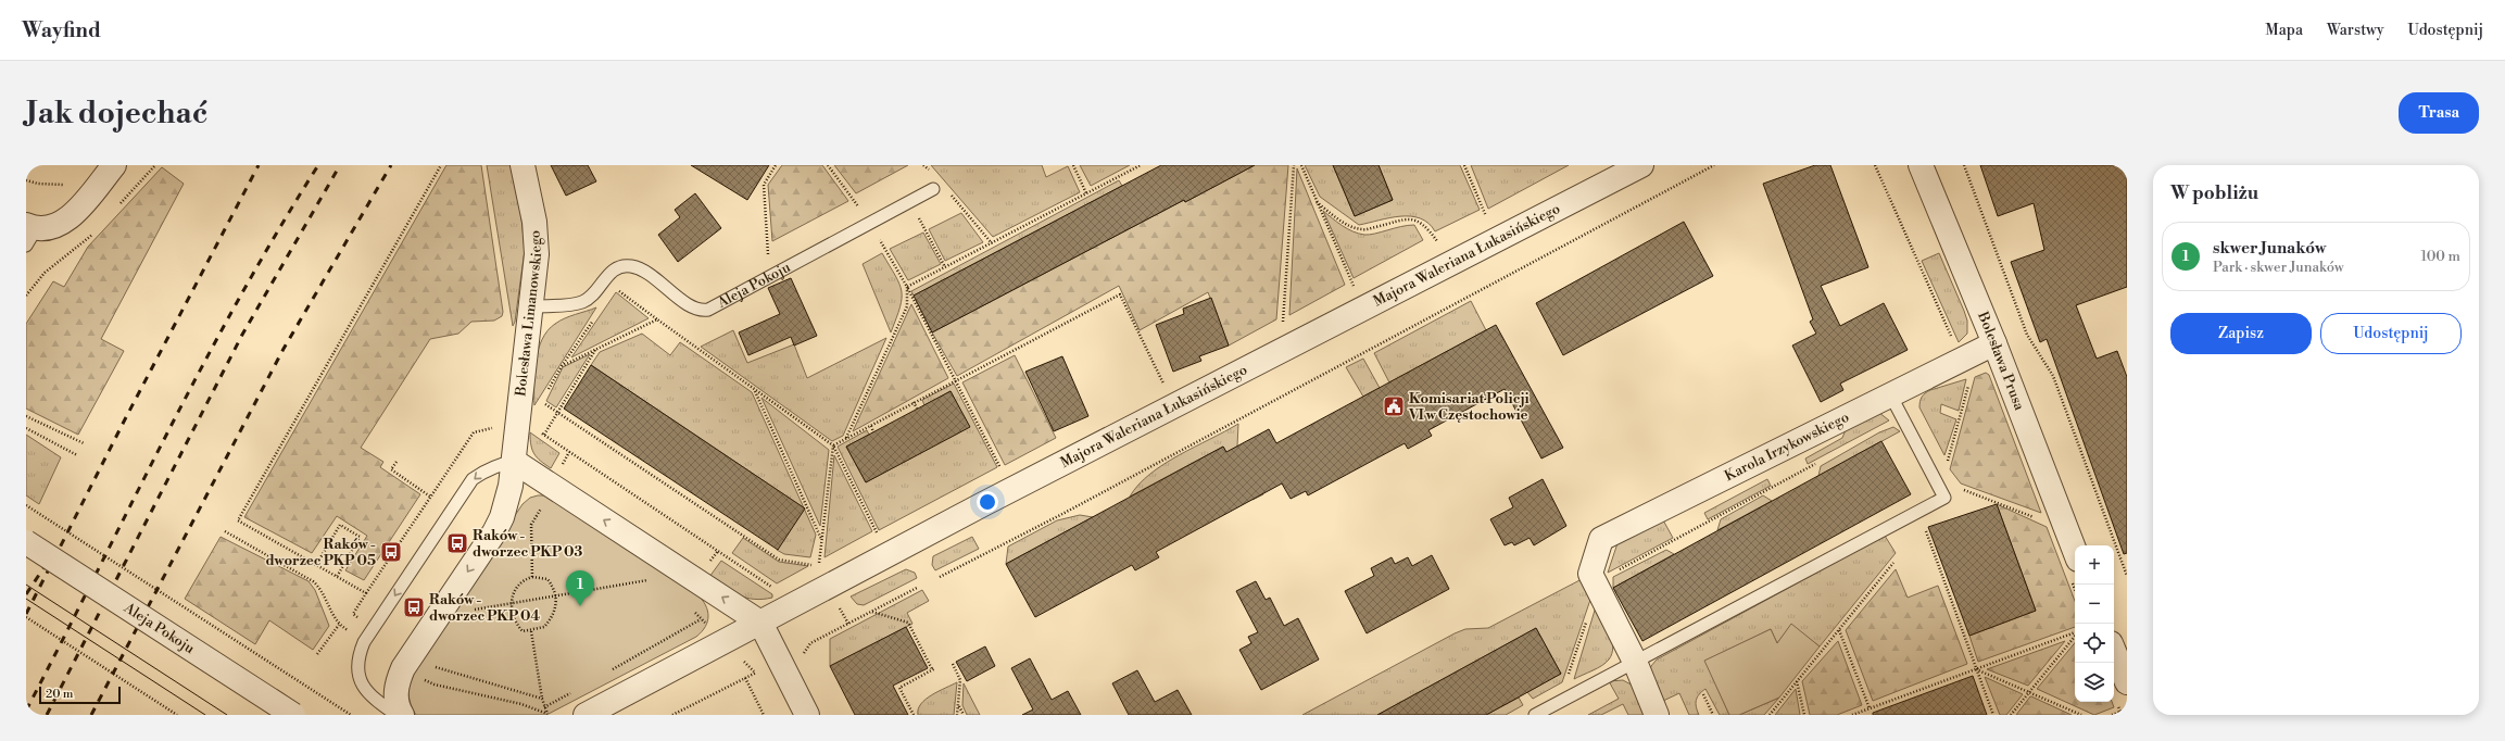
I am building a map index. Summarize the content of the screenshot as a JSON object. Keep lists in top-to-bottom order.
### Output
{
  "streets": {
    "street": [
      "Majora Waleriana Łukasińskiego",
      "Aleja Pokoju",
      "Bolesława Limanowskiego",
      "Bolesława Prusa",
      "Karola Irzykowskiego"
    ]
  },
  "crossings": [
    ["Aleja Pokoju", "Bolesława Limanowskiego"],
    ["Bolesława Prusa", "Karola Irzykowskiego"]
  ],
  "one_way": ["Bolesława Limanowskiego"],
  "places": {
    "public building": ["Komisariat Policji VI w Częstochowie"],
    "bus stop": ["Raków - dworzec PKP 03", "Raków - dworzec PKP 05", "Raków - dworzec PKP 04"]
  },
  "scale_bar": "20 m",
  "page": {
    "header": "Wayfind",
    "nav": ["Mapa", "Warstwy", "Udostępnij"],
    "buttons": [
      "Trasa",
      ["Zapisz", "Udostępnij"]
    ],
    "title": "Jak dojechać",
    "heading": "W pobliżu",
    "list": [
      {
        "mark": "1",
        "name": "skwer Junaków",
        "note": "Park · skwer Junaków",
        "value": "100 m"
      }
    ],
    "map_buttons": ["+", "−"],
    "pins": "1",
    "scale": "20 m"
  }
}
